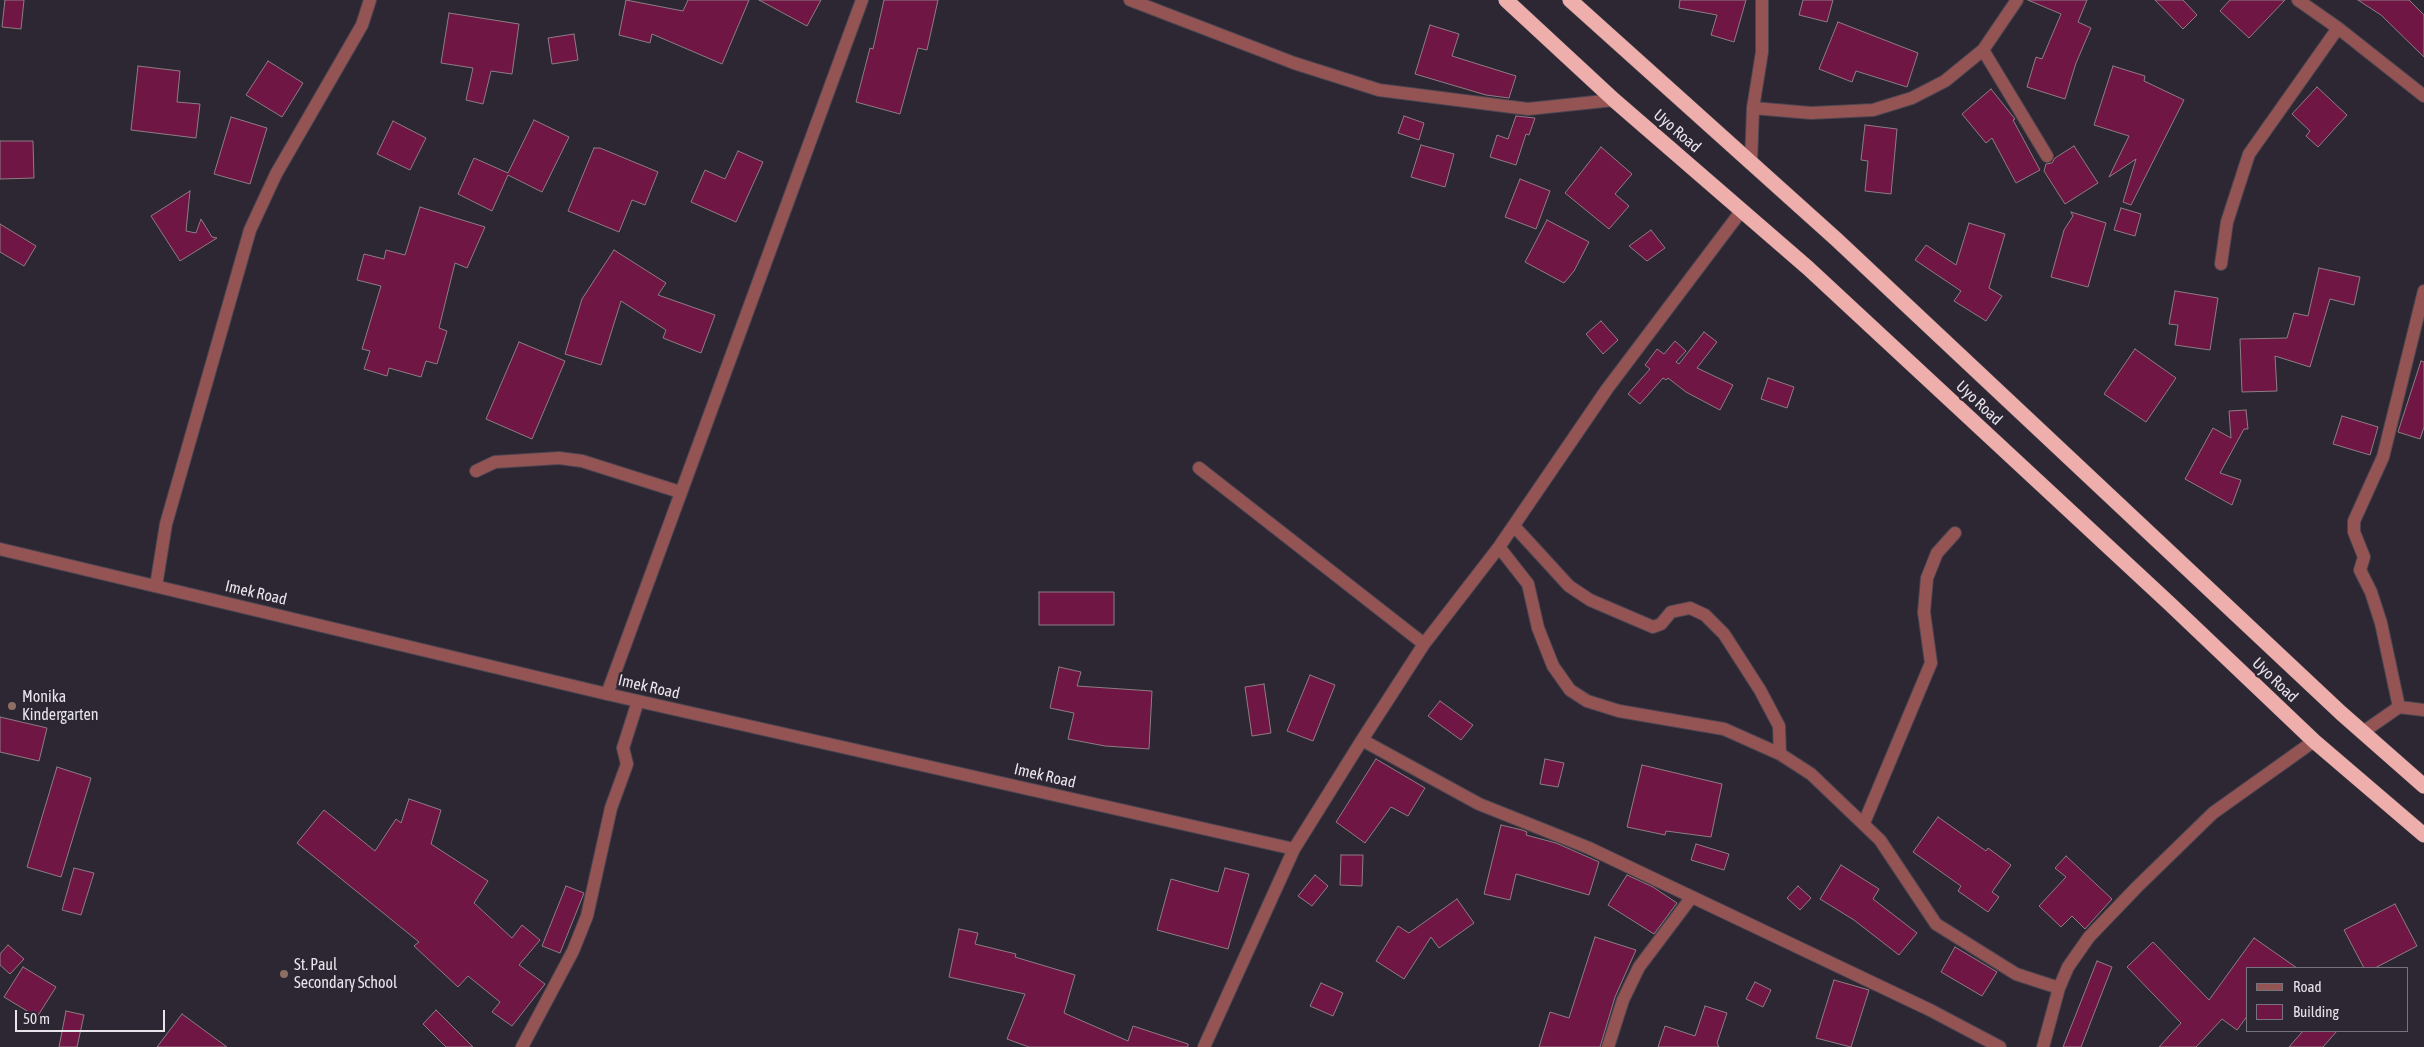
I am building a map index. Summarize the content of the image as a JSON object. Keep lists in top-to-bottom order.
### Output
{
  "streets": {
    "highway": ["Uyo Road"],
    "street": ["Imek Road"]
  },
  "places": ["Monika Kindergarten", "St. Paul Secondary School"],
  "legend": ["Road", "Building"],
  "scale_bar": "50 m"
}
